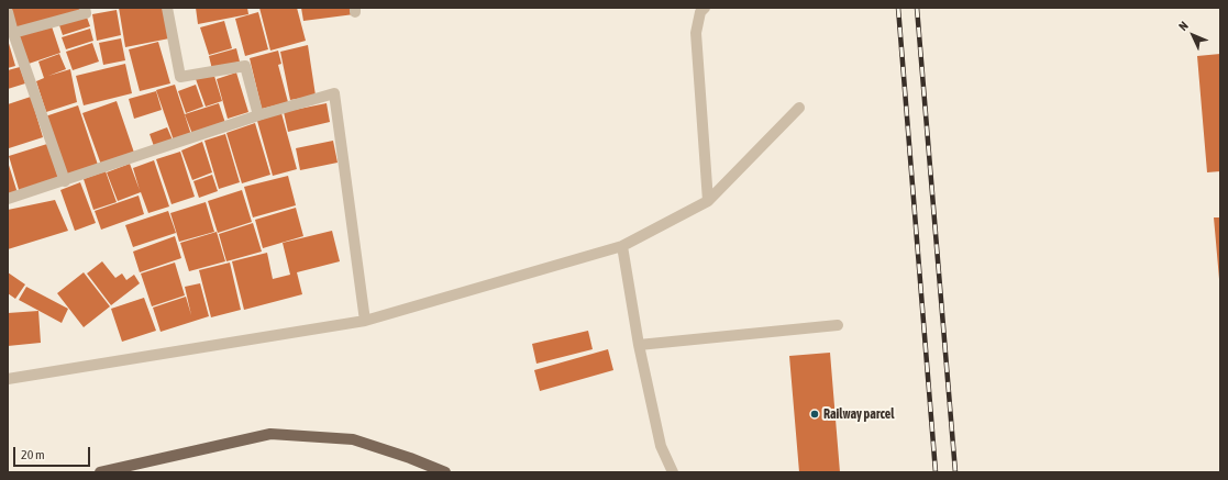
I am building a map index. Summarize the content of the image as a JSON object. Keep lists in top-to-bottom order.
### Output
{
  "places": ["Railway parcel"],
  "scale_bar": "20 m",
  "north": "top left"
}
